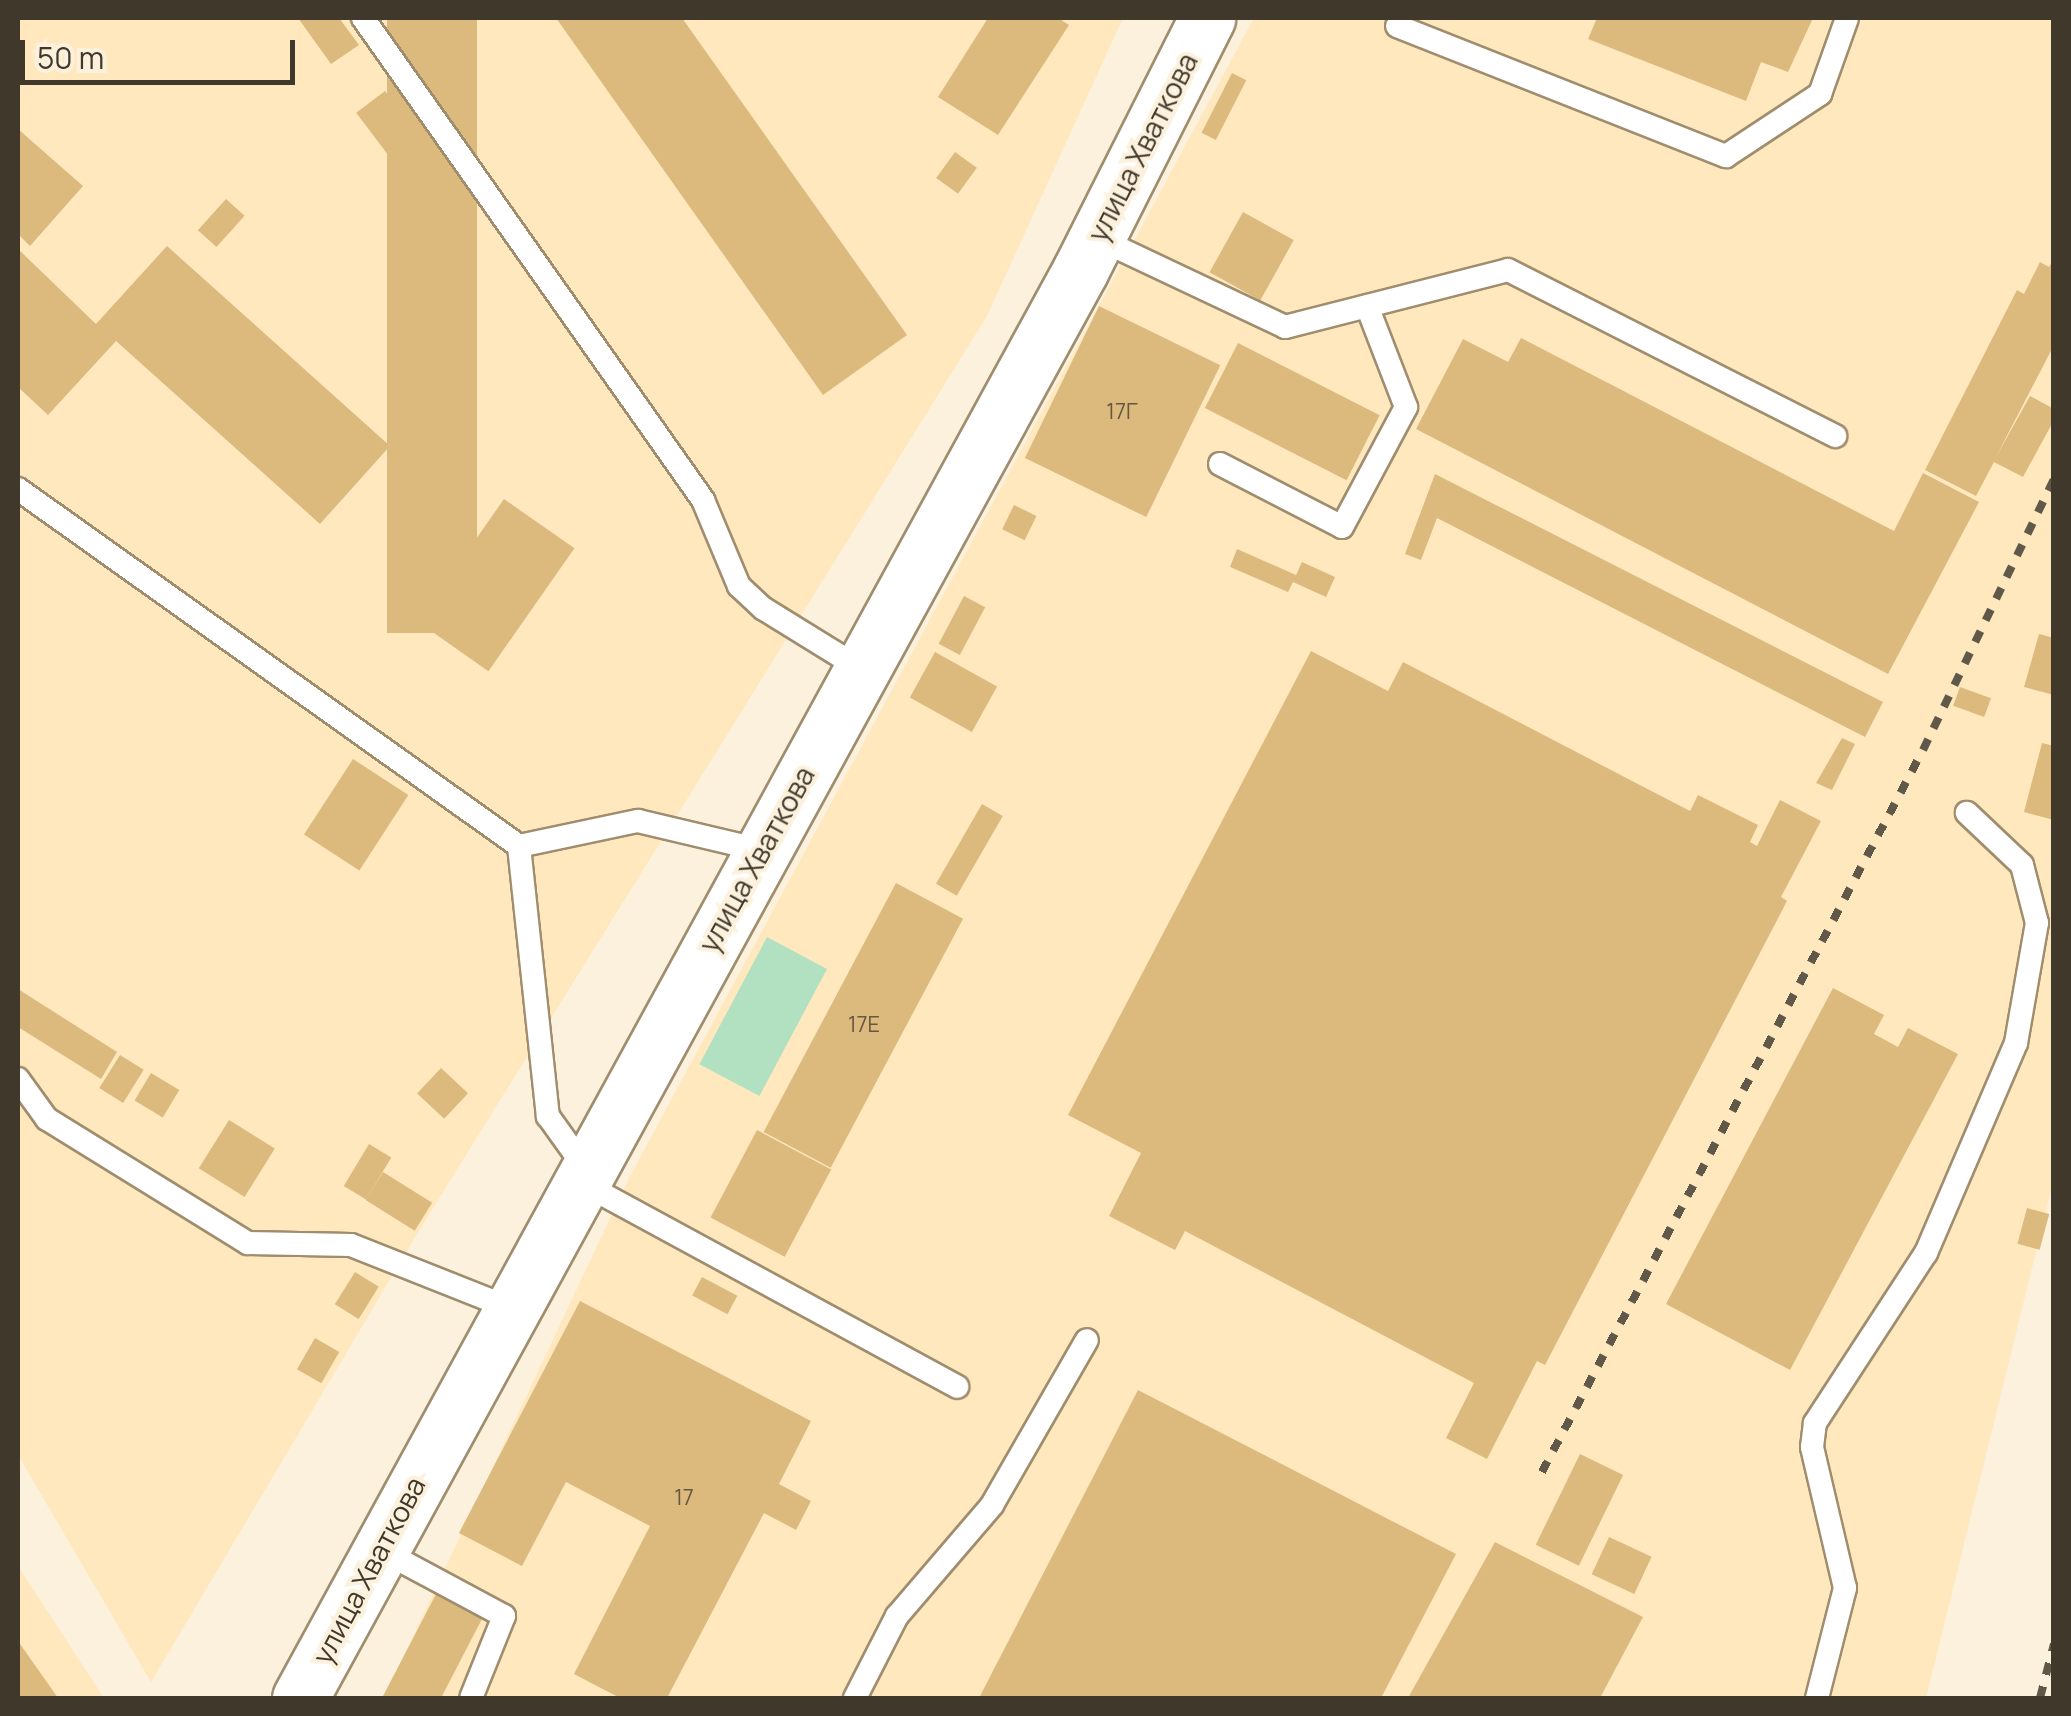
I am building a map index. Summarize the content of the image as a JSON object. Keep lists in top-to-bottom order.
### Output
{
  "streets": {
    "street": ["улица Хваткова"]
  },
  "house_numbers": ["17Г", "17Е", "17"],
  "scale_bar": "50 m"
}
